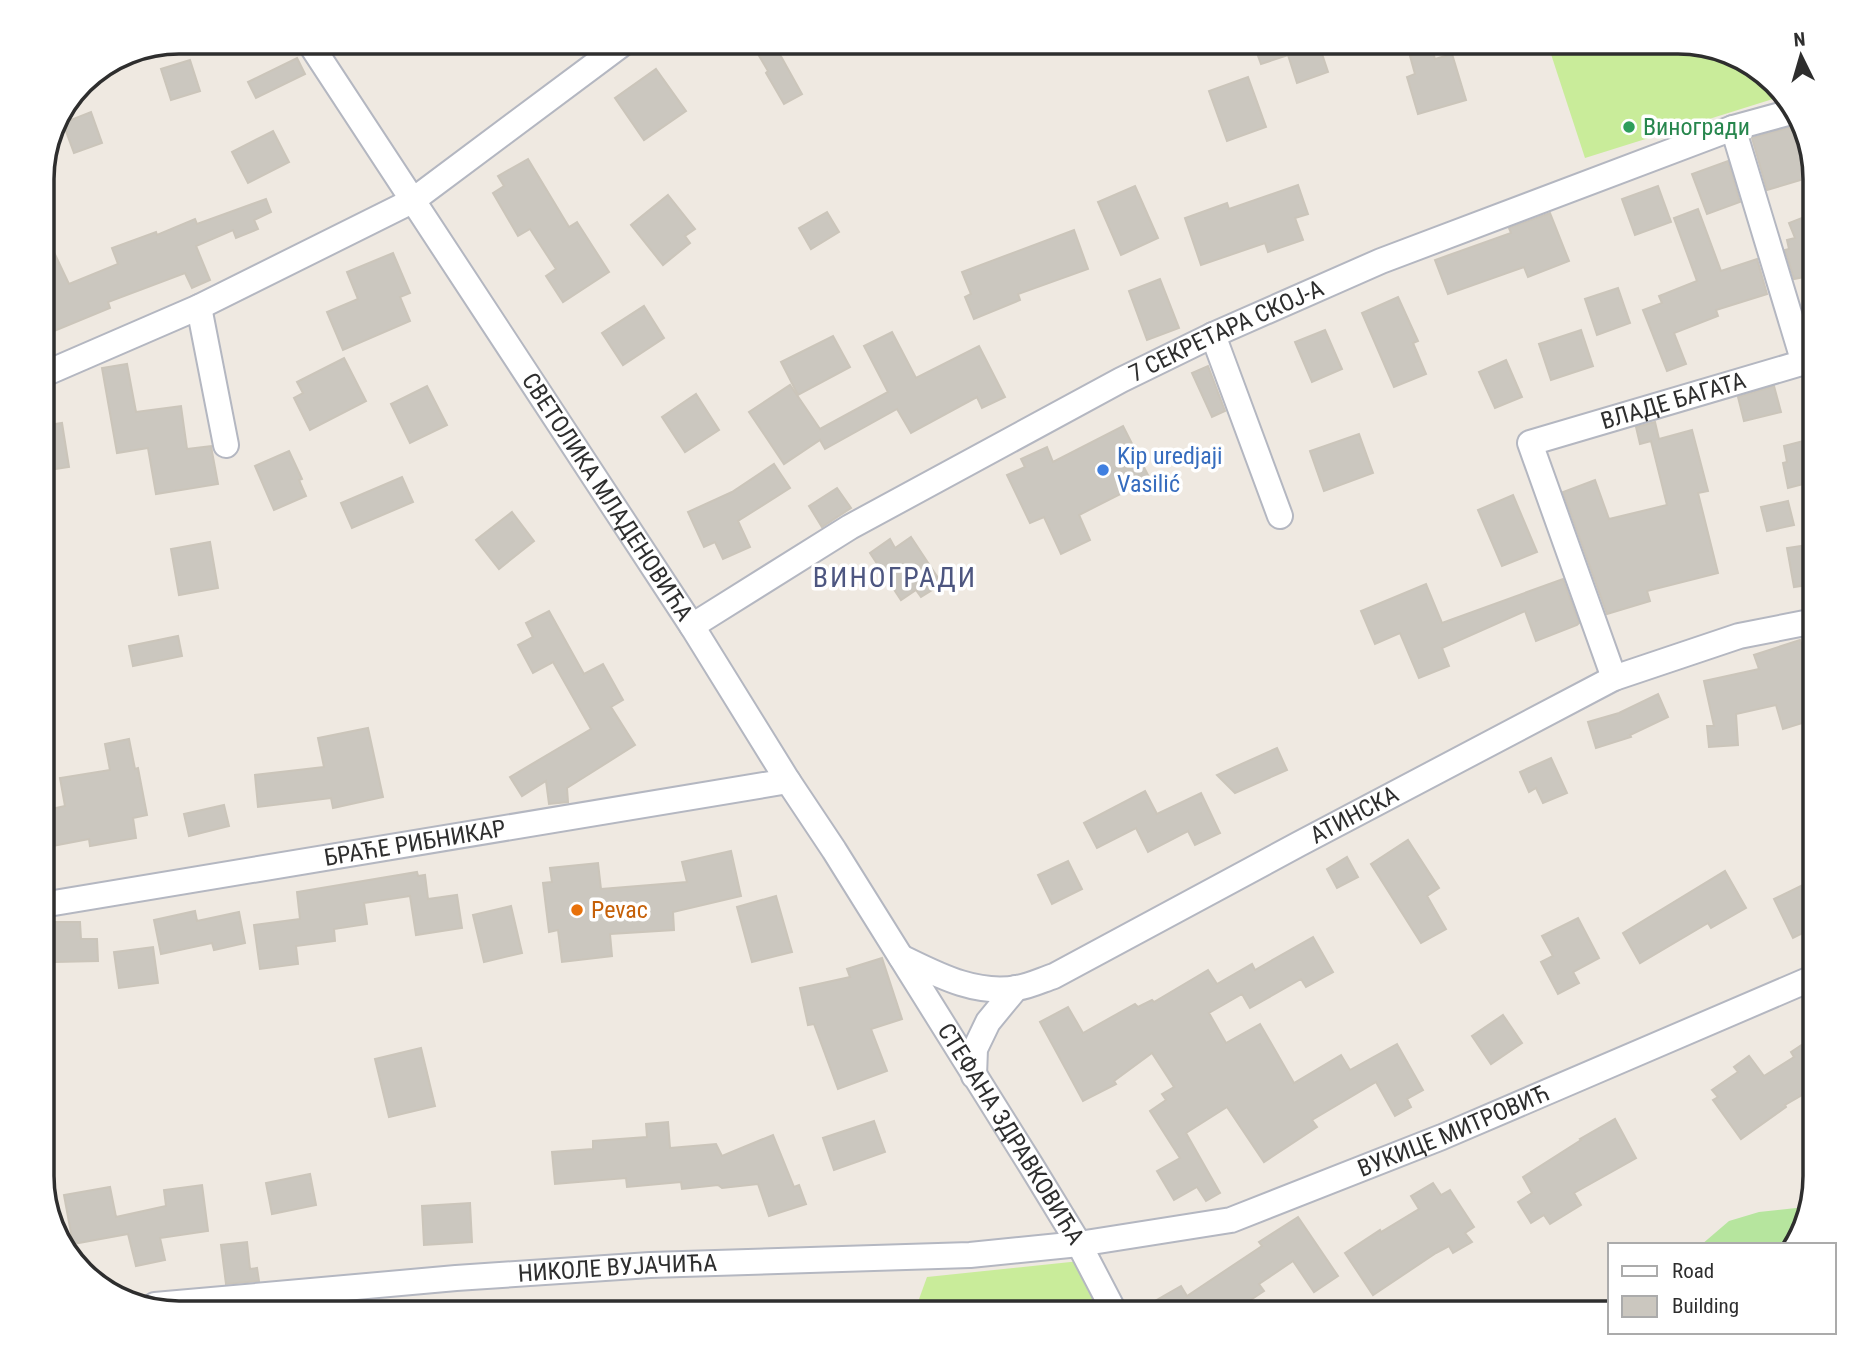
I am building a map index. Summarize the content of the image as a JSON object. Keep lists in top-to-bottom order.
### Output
{
  "streets": {
    "street": [
      "7 СЕКРЕТАРА СКОЈ-А",
      "ВЛАДЕ БАГАТА",
      "СВЕТОЛИКА МЛАДЕНОВИЋА",
      "АТИНСКА",
      "БРАЋЕ РИБНИКАР",
      "ВУКИЦЕ МИТРОВИЋ",
      "СТЕФАНА ЗДРАВКОВИЋА",
      "НИКОЛЕ ВУЈАЧИЋА"
    ]
  },
  "crossings": [
    ["7 СЕКРЕТАРА СКОЈ-А", "СВЕТОЛИКА МЛАДЕНОВИЋА"],
    ["ВЛАДЕ БАГАТА", "АТИНСКА"],
    ["СВЕТОЛИКА МЛАДЕНОВИЋА", "АТИНСКА"],
    ["СВЕТОЛИКА МЛАДЕНОВИЋА", "БРАЋЕ РИБНИКАР"],
    ["СВЕТОЛИКА МЛАДЕНОВИЋА", "СТЕФАНА ЗДРАВКОВИЋА"],
    ["АТИНСКА", "СТЕФАНА ЗДРАВКОВИЋА"],
    ["ВУКИЦЕ МИТРОВИЋ", "СТЕФАНА ЗДРАВКОВИЋА"],
    ["ВУКИЦЕ МИТРОВИЋ", "НИКОЛЕ ВУЈАЧИЋА"],
    ["СТЕФАНА ЗДРАВКОВИЋА", "НИКОЛЕ ВУЈАЧИЋА"]
  ],
  "districts": ["ВИНОГРАДИ"],
  "places": ["Виногради", "Kip uredjaji Vasilić", "Pevac"],
  "legend": ["Road", "Building"],
  "north": "top"
}
